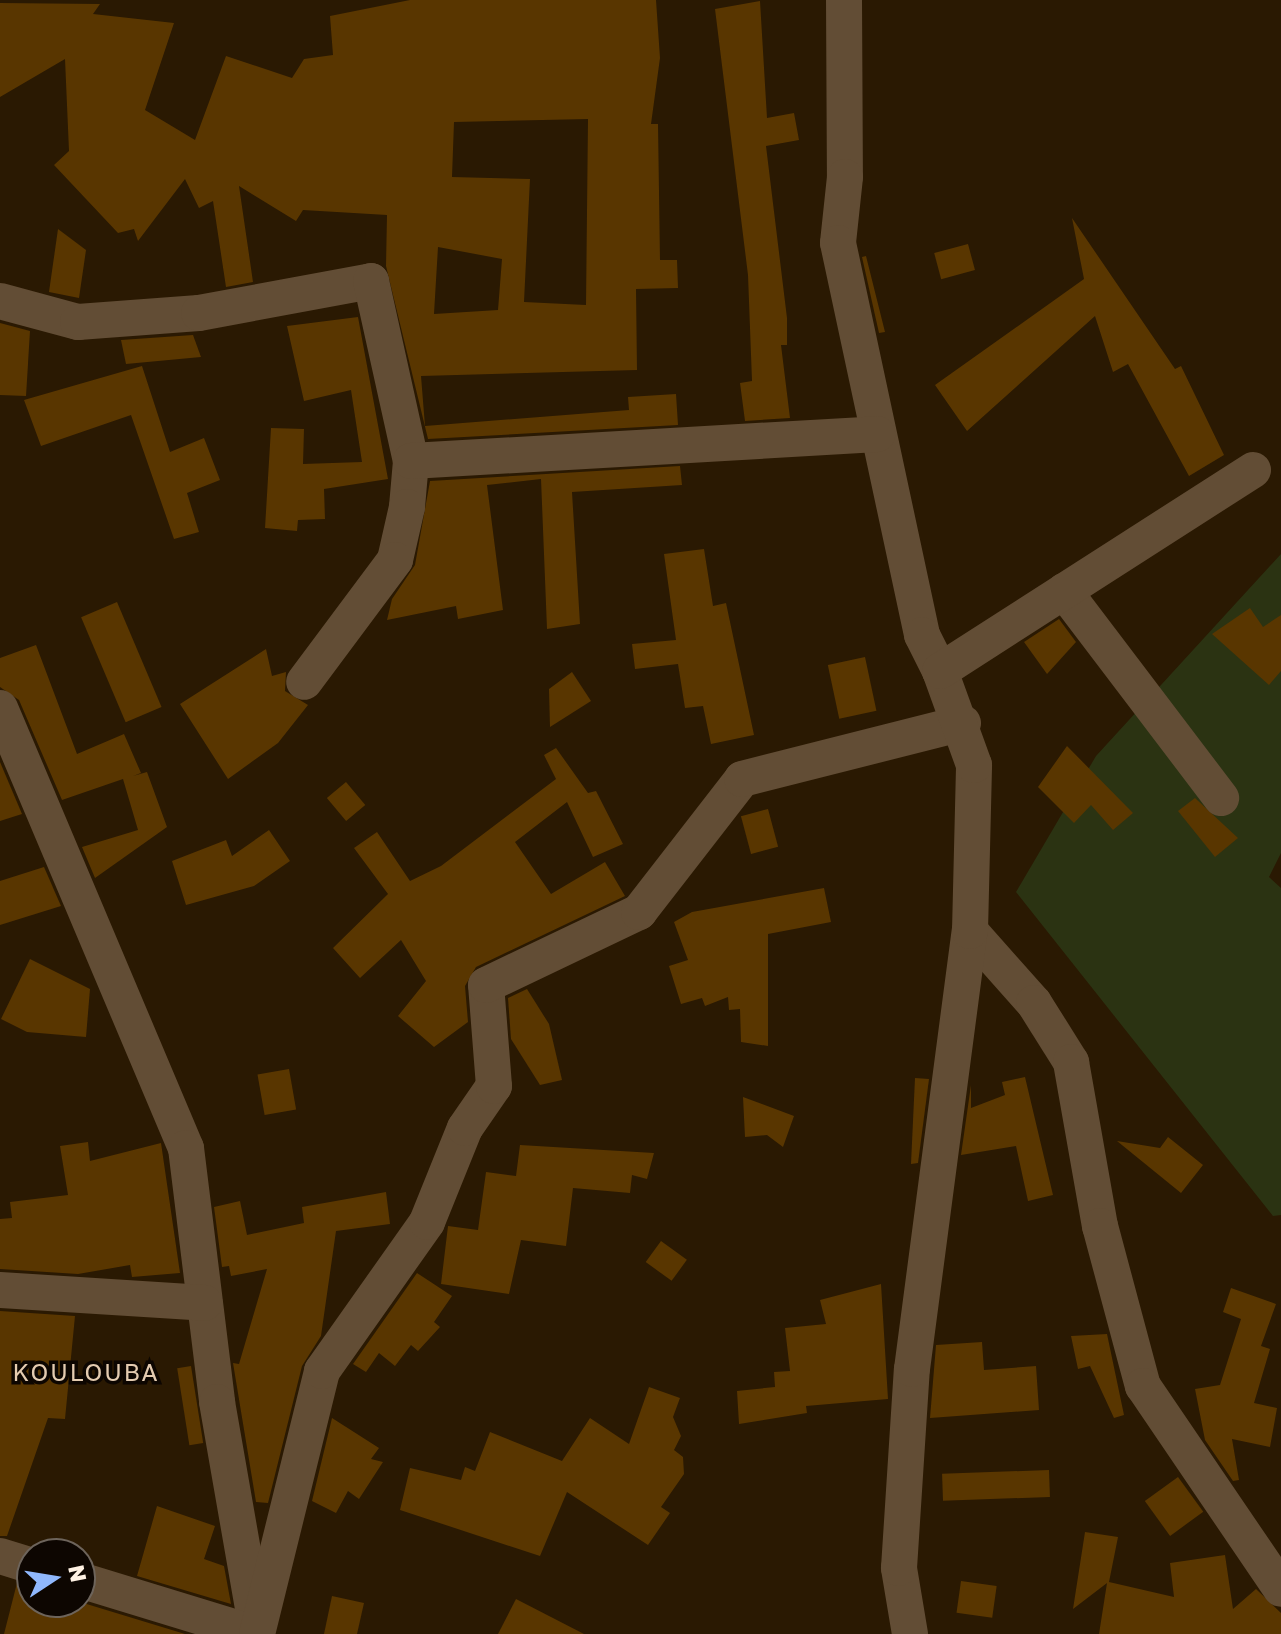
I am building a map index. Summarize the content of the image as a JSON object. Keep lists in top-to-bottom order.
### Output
{
  "districts": ["KOULOUBA"],
  "north": "right"
}
